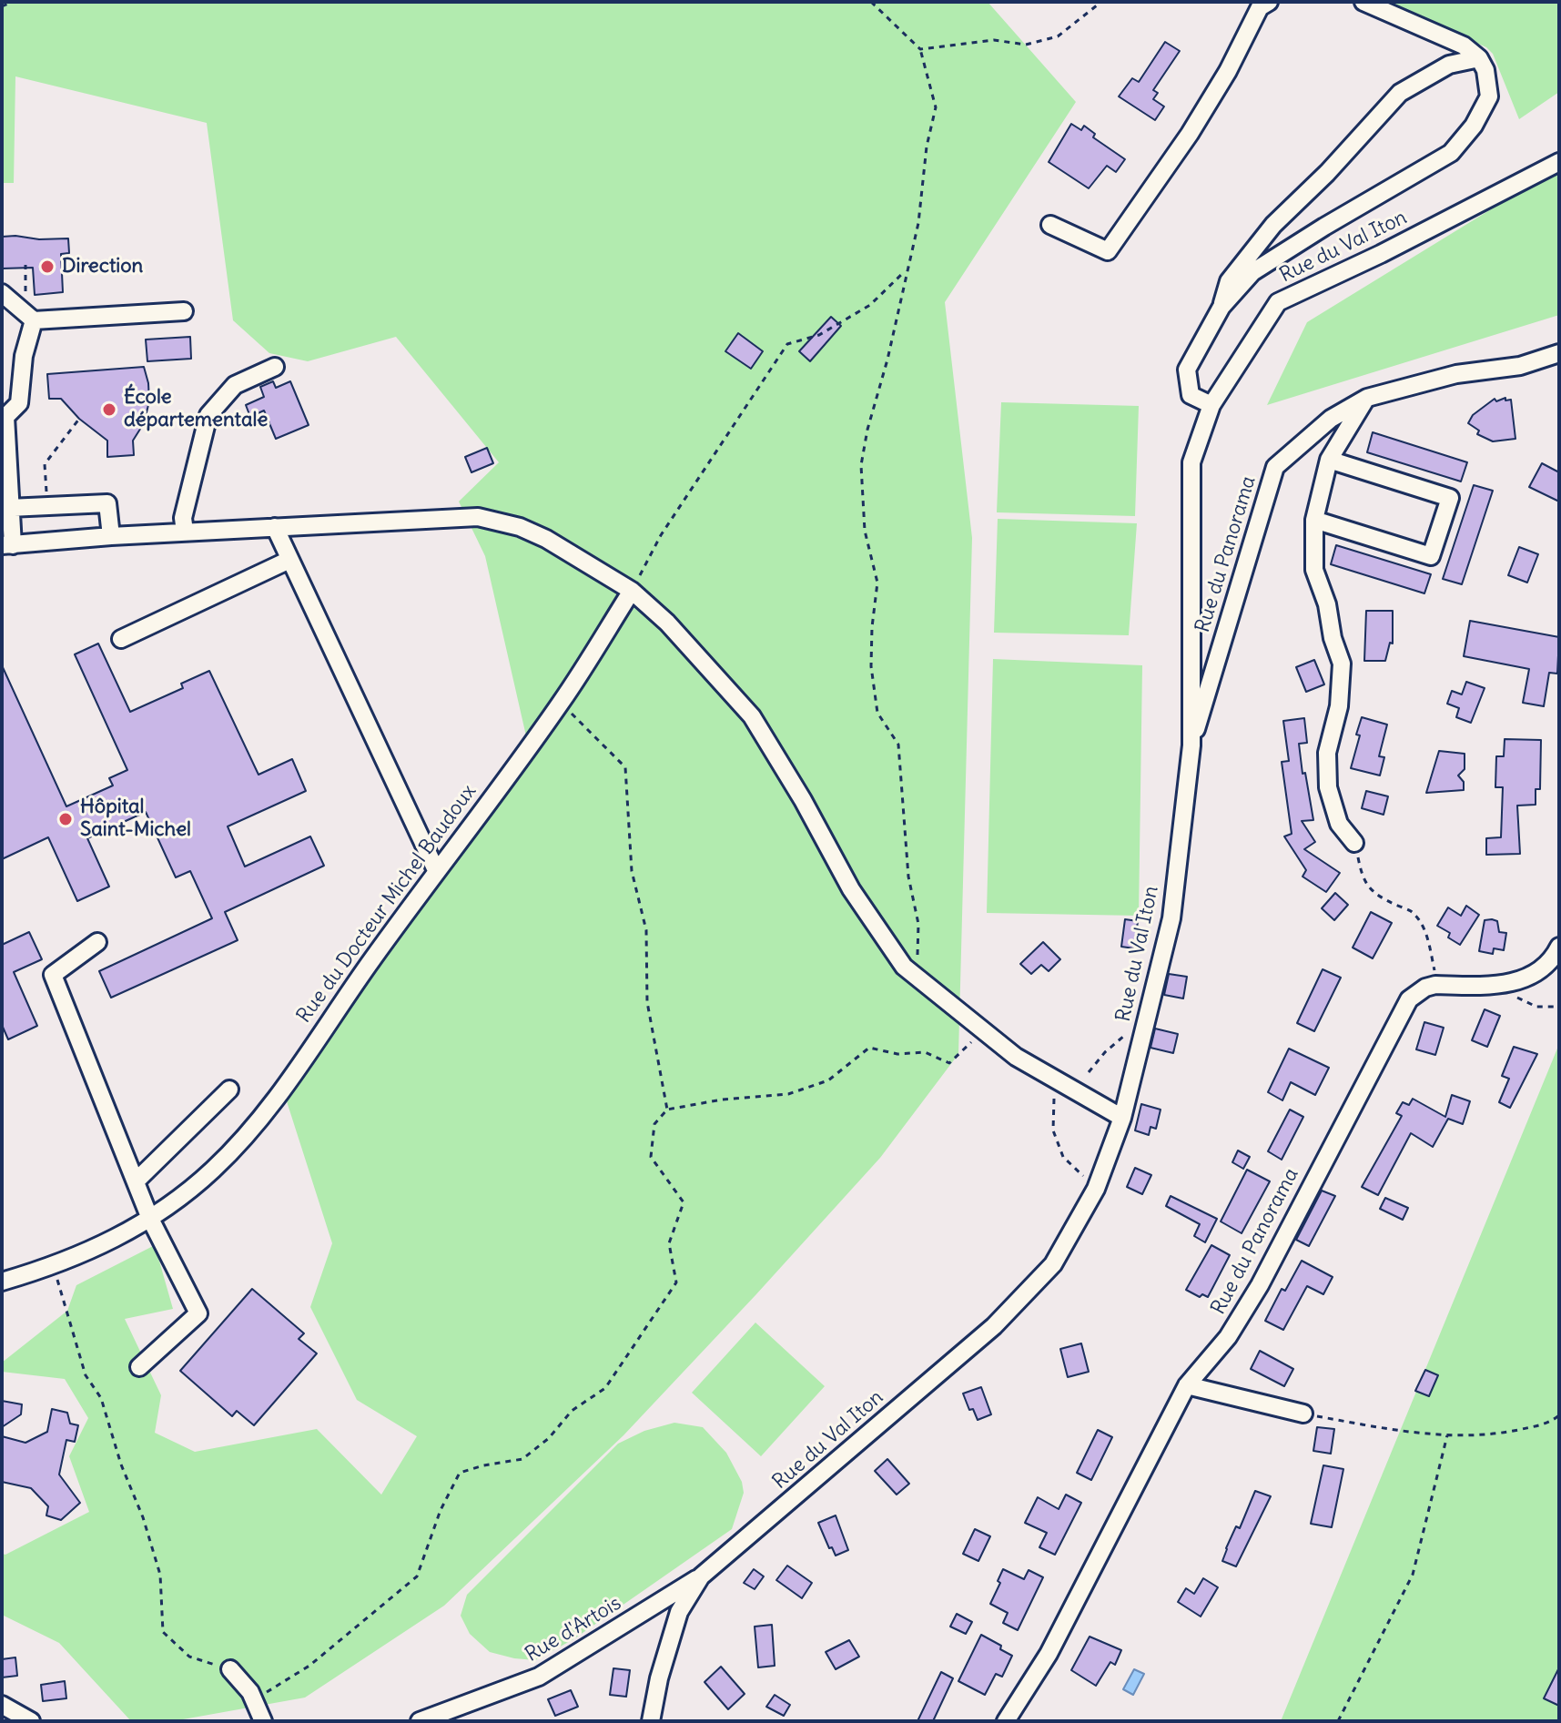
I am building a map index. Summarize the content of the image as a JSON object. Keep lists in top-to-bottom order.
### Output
{
  "streets": {
    "street": [
      "Rue du Val Iton",
      "Rue du Panorama",
      "Rue du Docteur Michel Baudoux",
      "Rue d'Artois"
    ]
  },
  "crossings": [
    ["Rue du Val Iton", "Rue du Panorama"],
    ["Rue du Val Iton", "Rue d'Artois"]
  ],
  "places": ["Direction", "École départementale", "Hôpital Saint-Michel"]
}
